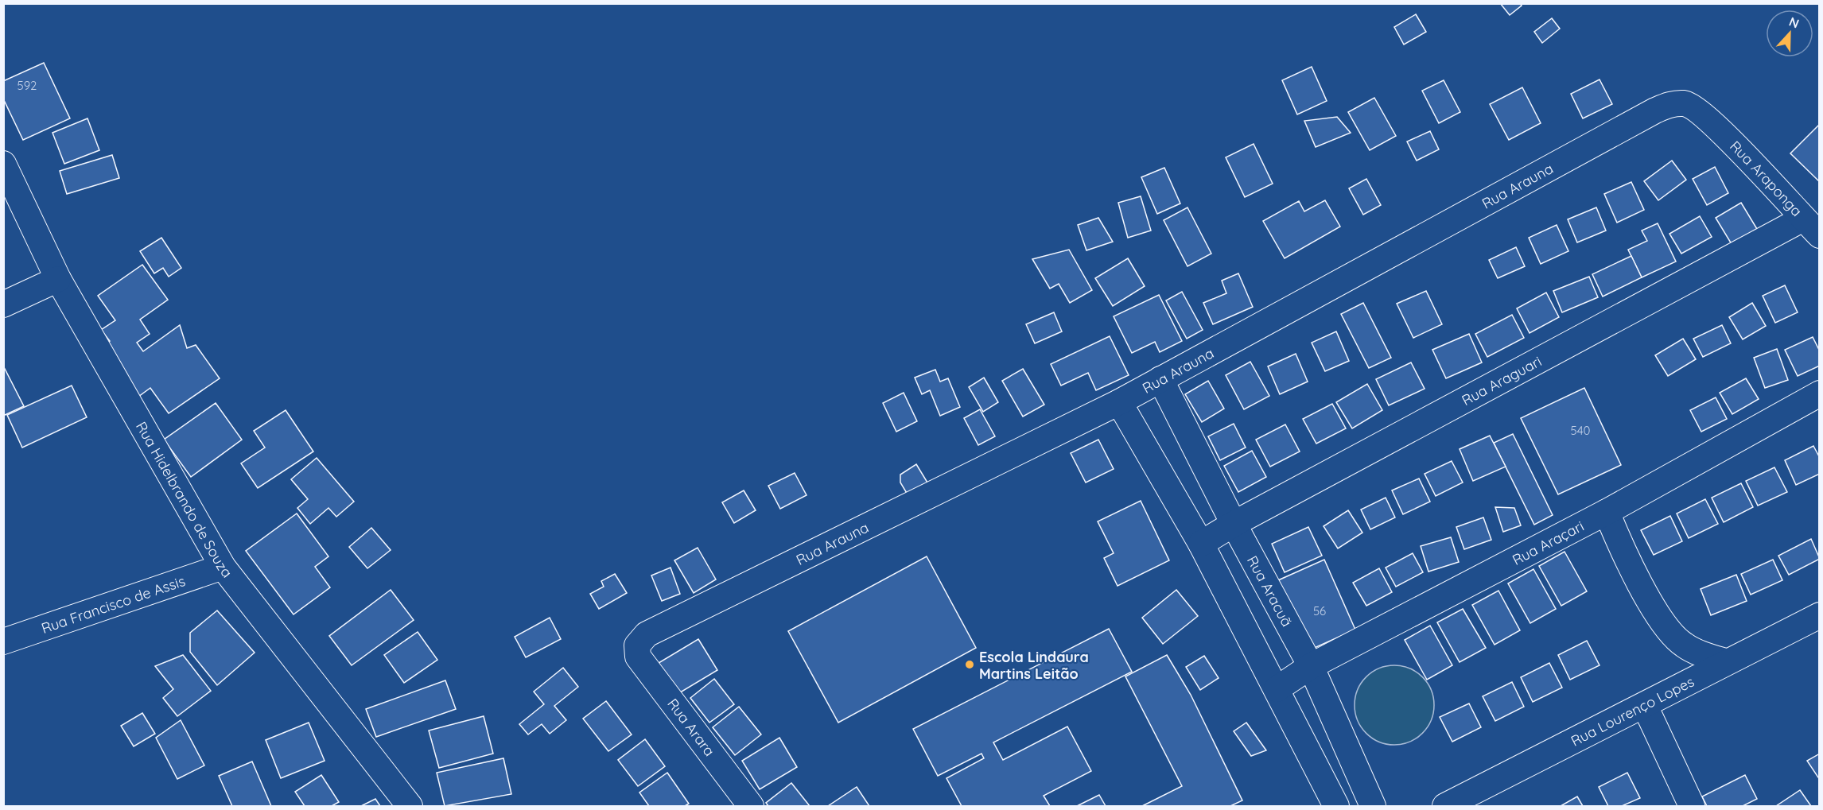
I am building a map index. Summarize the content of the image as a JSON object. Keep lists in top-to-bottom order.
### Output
{
  "streets": {
    "street": [
      "Rua Araponga",
      "Rua Arauna",
      "Rua Araguari",
      "Rua Hidelbrando de Souza",
      "Rua Araçari",
      "Rua Aracuã",
      "Rua Francisco de Assis",
      "Rua Lourenço Lopes",
      "Rua Arara"
    ]
  },
  "crossings": [
    ["Rua Araponga", "Rua Arauna"],
    ["Rua Araponga", "Rua Araguari"],
    ["Rua Arauna", "Rua Aracuã"],
    ["Rua Arauna", "Rua Arara"],
    ["Rua Araguari", "Rua Aracuã"],
    ["Rua Hidelbrando de Souza", "Rua Francisco de Assis"],
    ["Rua Araçari", "Rua Aracuã"]
  ],
  "places": ["Escola Lindaura Martins Leitão"],
  "house_numbers": ["592", "540", "56"],
  "north": "top"
}
